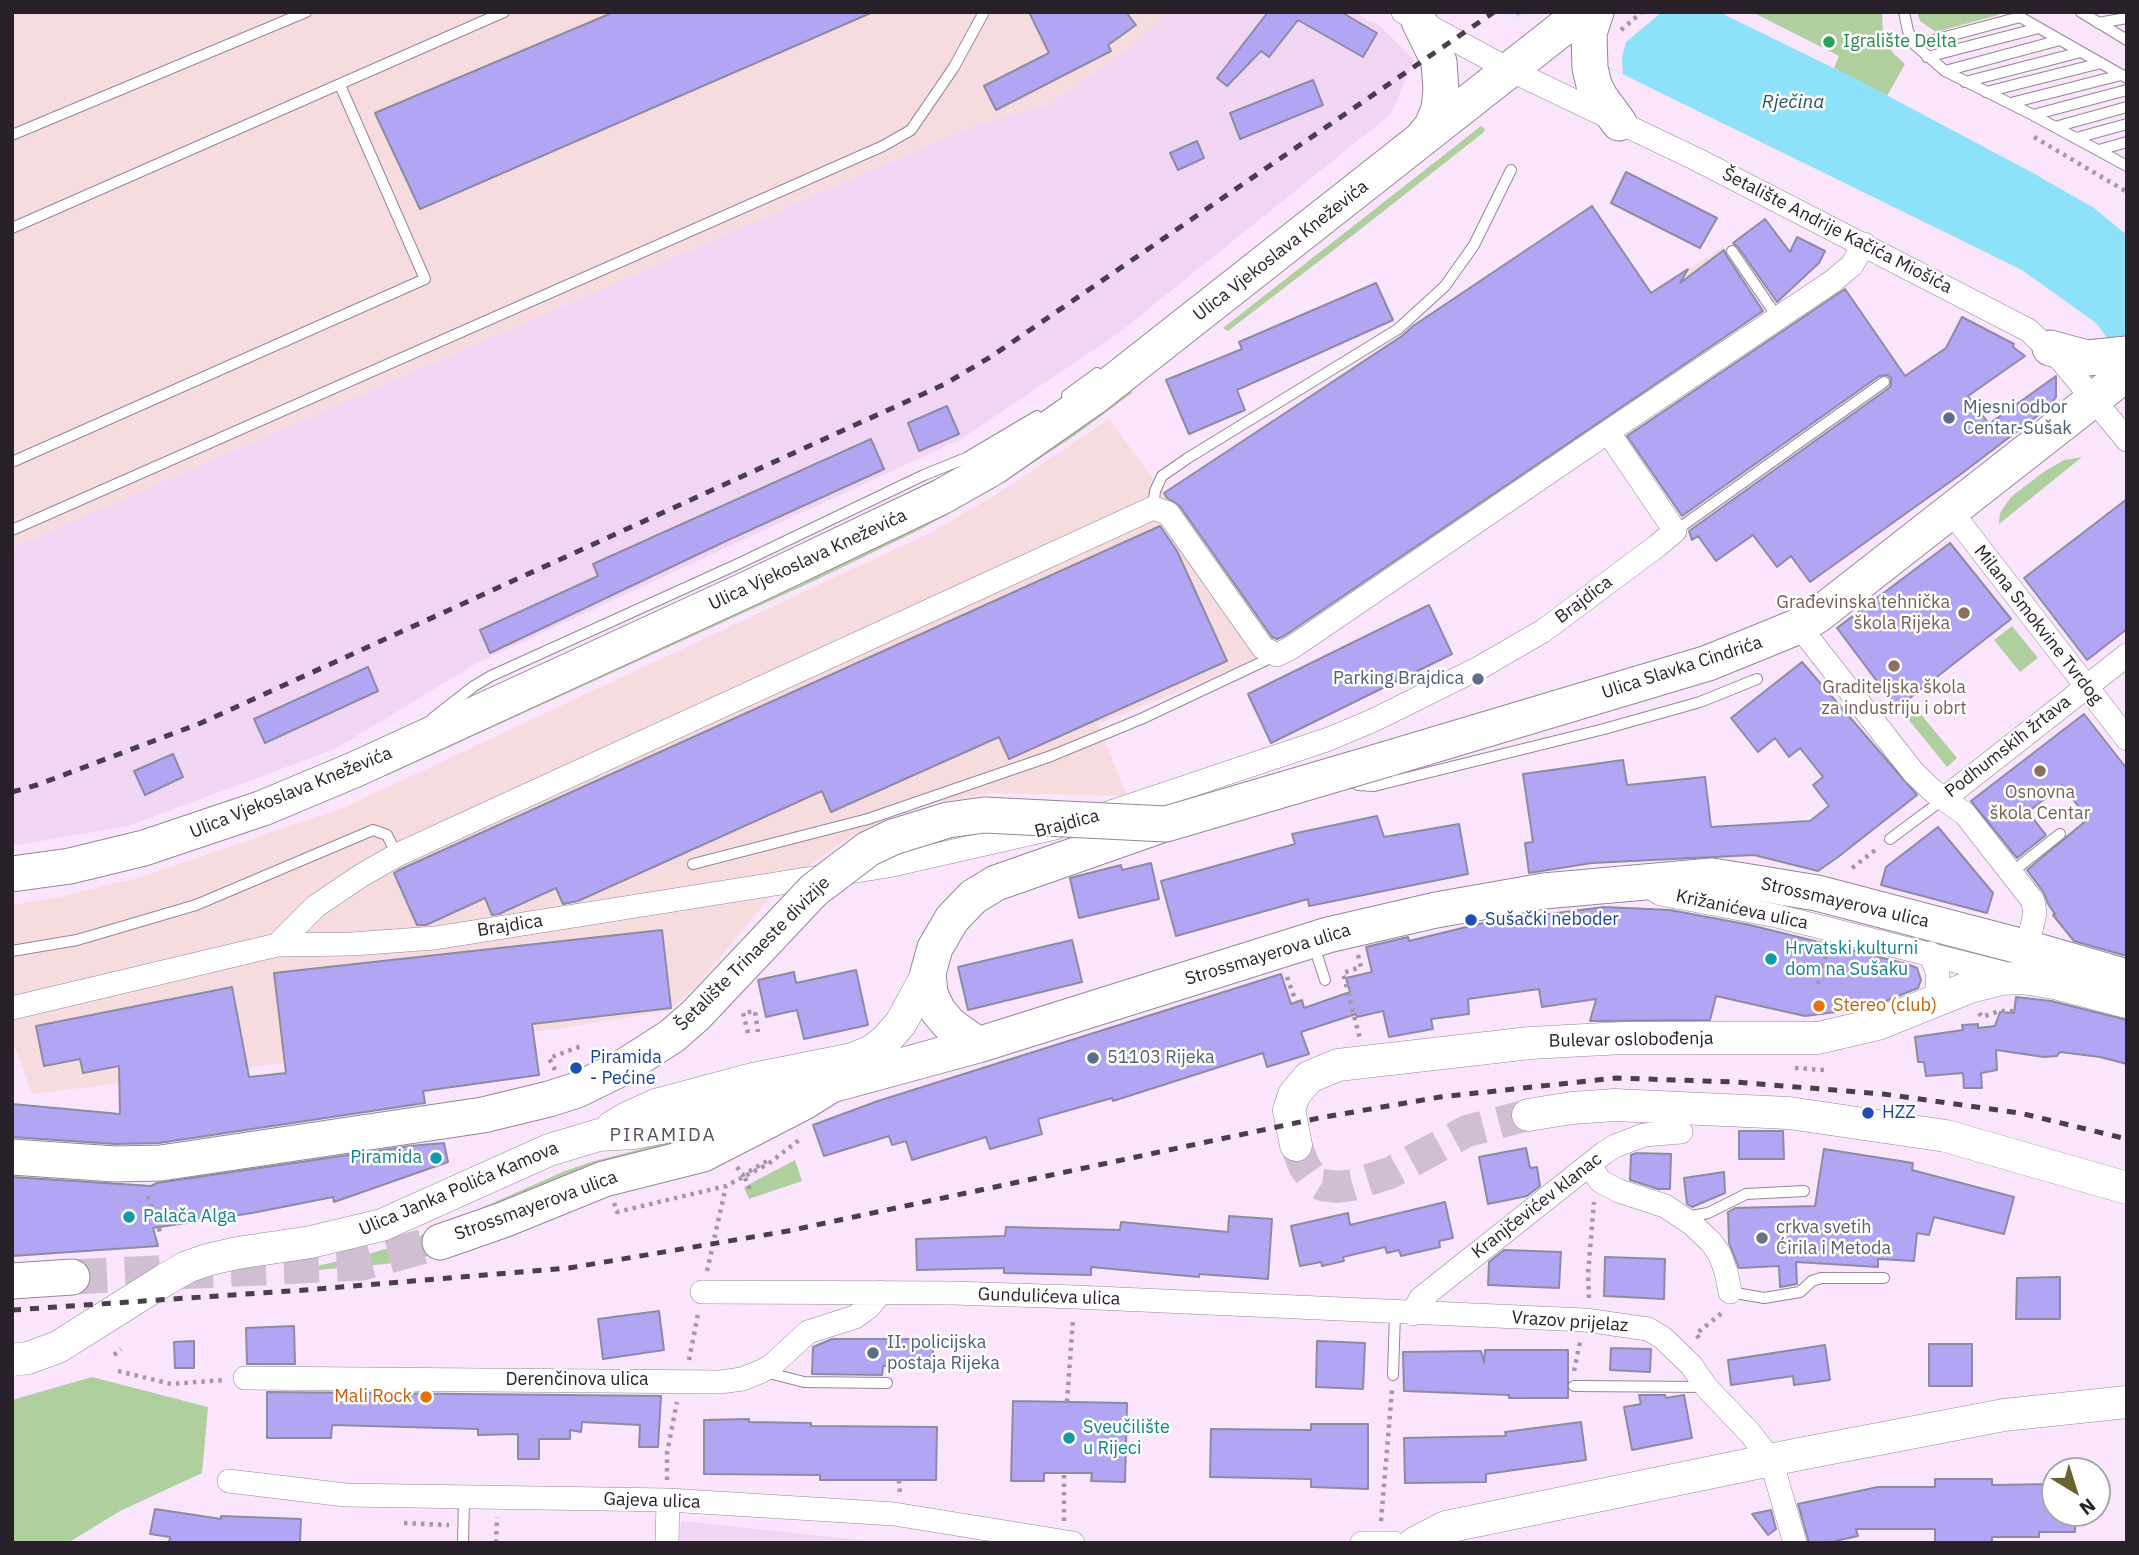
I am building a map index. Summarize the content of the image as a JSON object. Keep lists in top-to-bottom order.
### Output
{
  "streets": {
    "main road": [
      "Ulica Vjekoslava Kneževića",
      "Ulica Slavka Cindrića",
      "Strossmayerova ulica",
      "Šetalište Trinaeste divizije"
    ],
    "street": [
      "Šetalište Andrije Kačića Miošića",
      "Brajdica",
      "Milana Smokvine Tvrdog",
      "Podhumskih žrtava",
      "Križanićeva ulica",
      "Bulevar oslobođenja",
      "Ulica Janka Polića Kamova",
      "Kranjčevićev klanac",
      "Gundulićeva ulica",
      "Vrazov prijelaz",
      "Derenčinova ulica",
      "Gajeva ulica"
    ]
  },
  "crossings": [
    ["Šetalište Andrije Kačića Miošića", "Ulica Vjekoslava Kneževića"],
    ["Šetalište Andrije Kačića Miošića", "Ulica Slavka Cindrića"],
    ["Milana Smokvine Tvrdog", "Ulica Slavka Cindrića"],
    ["Milana Smokvine Tvrdog", "Podhumskih žrtava"],
    ["Ulica Slavka Cindrića", "Šetalište Trinaeste divizije"],
    ["Strossmayerova ulica", "Križanićeva ulica"],
    ["Strossmayerova ulica", "Bulevar oslobođenja"],
    ["Strossmayerova ulica", "Ulica Janka Polića Kamova"],
    ["Križanićeva ulica", "Bulevar oslobođenja"],
    ["Kranjčevićev klanac", "Gundulićeva ulica"],
    ["Kranjčevićev klanac", "Vrazov prijelaz"],
    ["Gundulićeva ulica", "Vrazov prijelaz"],
    ["Gundulićeva ulica", "Derenčinova ulica"]
  ],
  "districts": ["PIRAMIDA"],
  "water": ["Rječina"],
  "places": [
    "Igralište Delta",
    "Mjesni odbor Centar-Sušak",
    "Građevinska tehnička škola Rijeka",
    "Graditeljska škola za industriju i obrt",
    "Parking Brajdica",
    "Osnovna škola Centar",
    "Sušački neboder",
    "Hrvatski kulturni dom na Sušaku",
    "Stereo (club)",
    "51103 Rijeka",
    "Piramida - Pećine",
    "HZZ",
    "Piramida",
    "Palača Alga",
    "crkva svetih Ćirila i Metoda",
    "II. policijska postaja Rijeka",
    "Mali Rock",
    "Sveučilište u Rijeci"
  ],
  "north": "bottom right"
}
